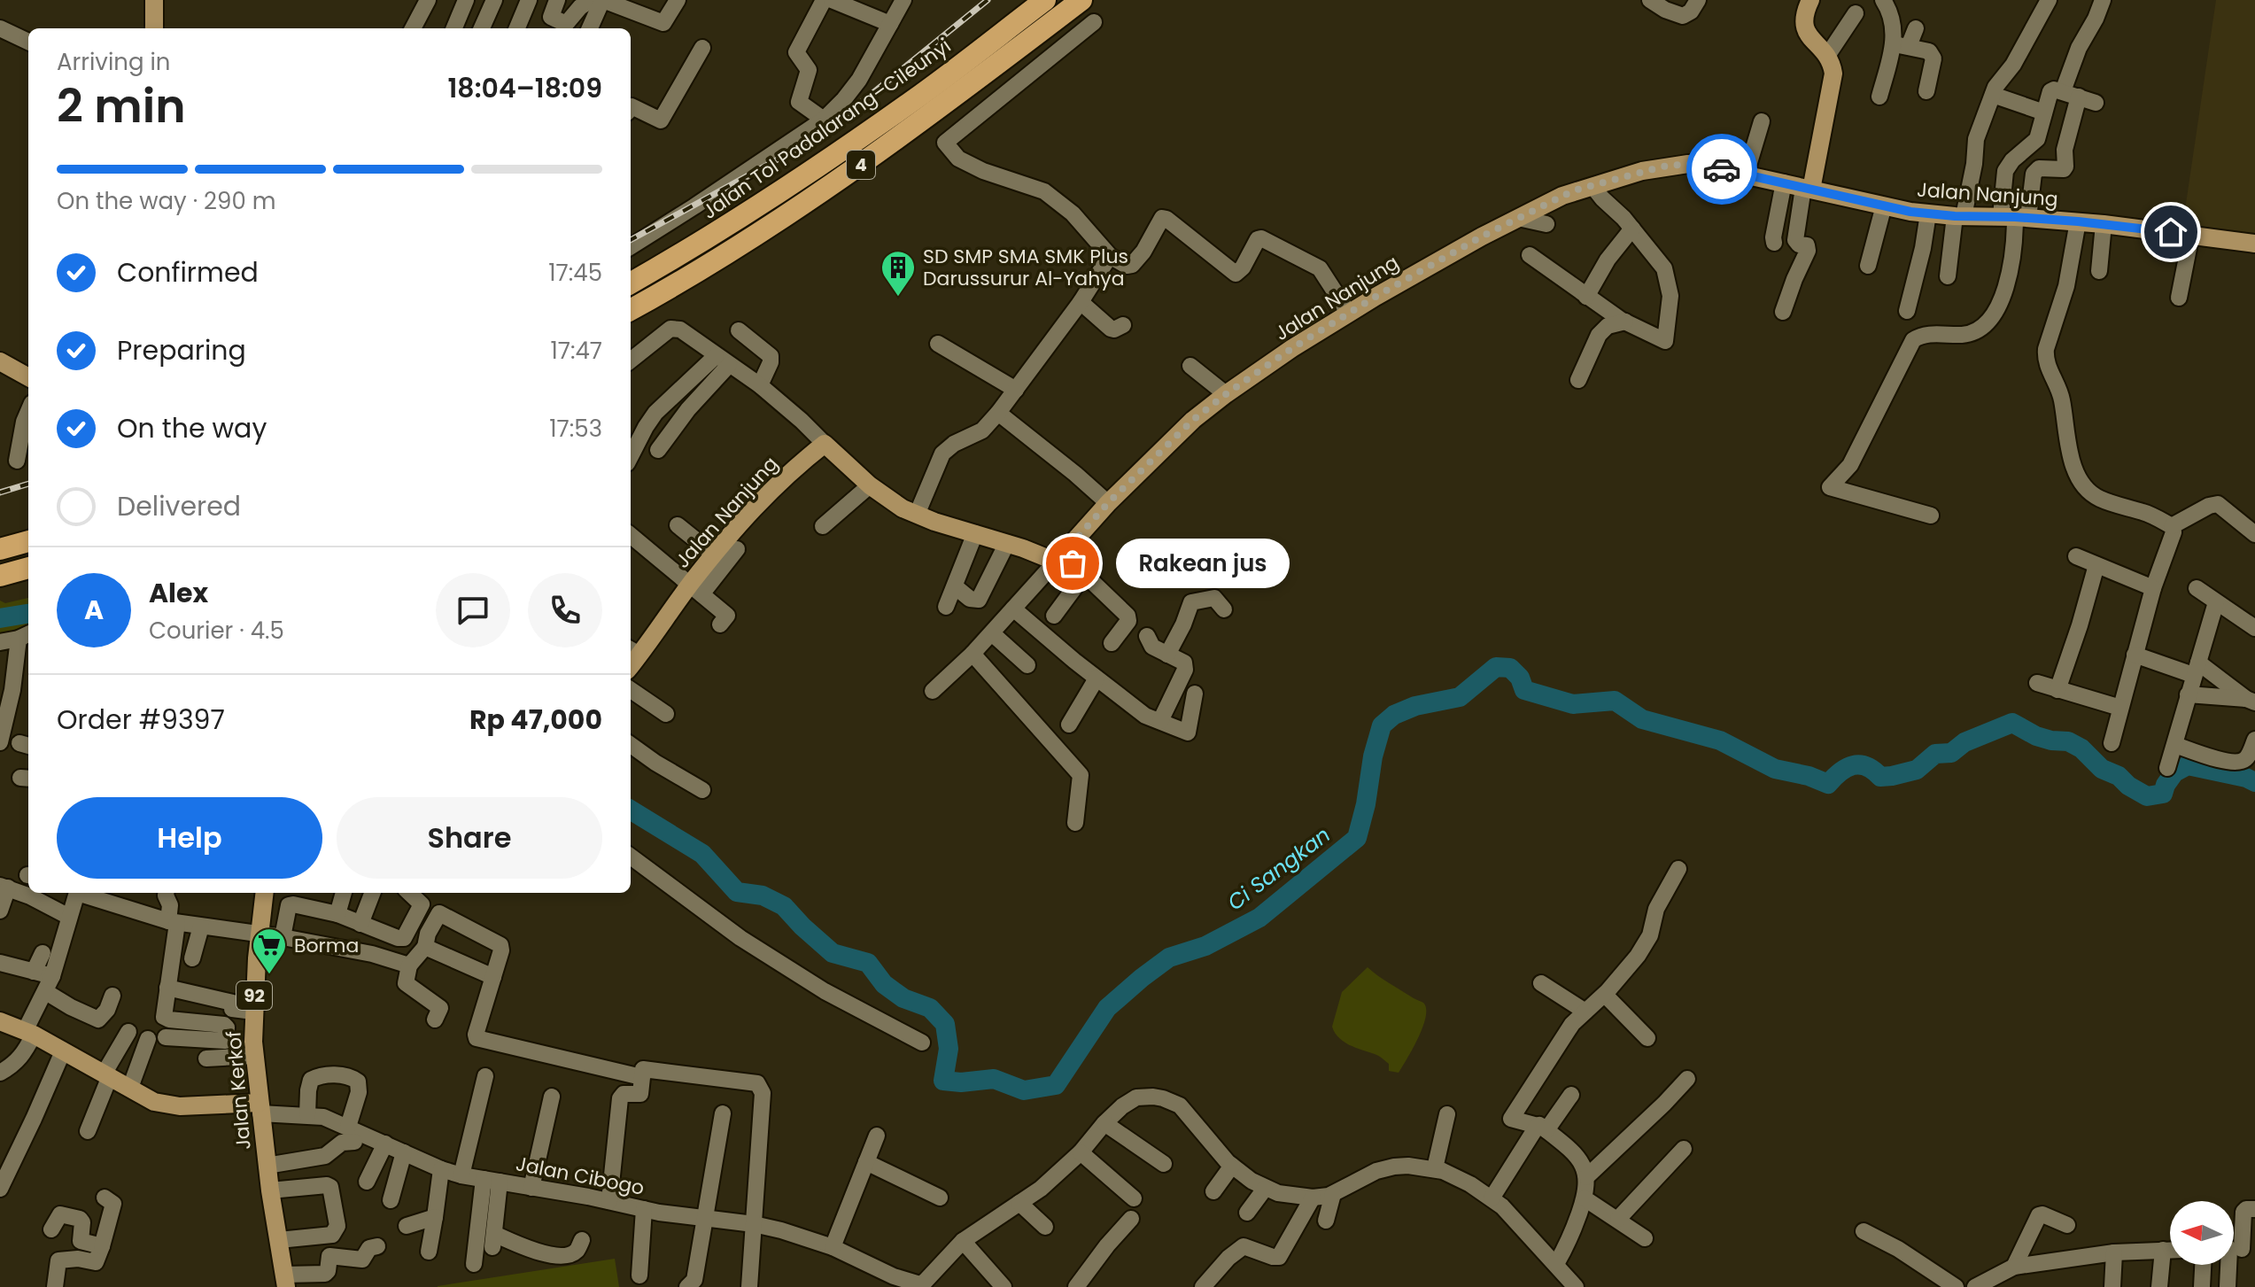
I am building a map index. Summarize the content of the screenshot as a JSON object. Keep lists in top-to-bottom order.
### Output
{
  "streets": {
    "highway": ["Jalan Tol Padalarang–Cileunyi", "4"],
    "main road": ["Jalan Nanjung", "92", "Jalan Kerkof"],
    "street": ["Jalan Cibogo"]
  },
  "crossings": [
    ["Jalan Kerkof", "Jalan Cibogo"]
  ],
  "water": ["Ci Sangkan"],
  "places": {
    "building": ["SD SMP SMA SMK Plus Darussurur Al-Yahya"],
    "other": ["Rakean jus"],
    "supermarket": ["Borma"]
  },
  "north": "left",
  "page": {
    "heading": ["2 min", "Arriving in", "18:04–18:09"],
    "panel": [
      "Alex",
      "Courier · 4.5",
      "Order #9397",
      "Rp 47,000"
    ],
    "bar": "On the way · 290 m",
    "list": [
      ["Confirmed", "17:45"],
      ["Preparing", "17:47"],
      ["On the way", "17:53"],
      "Delivered"
    ],
    "bubble": "Rakean jus",
    "round": "A",
    "buttons": ["Help", "Share"]
  }
}
